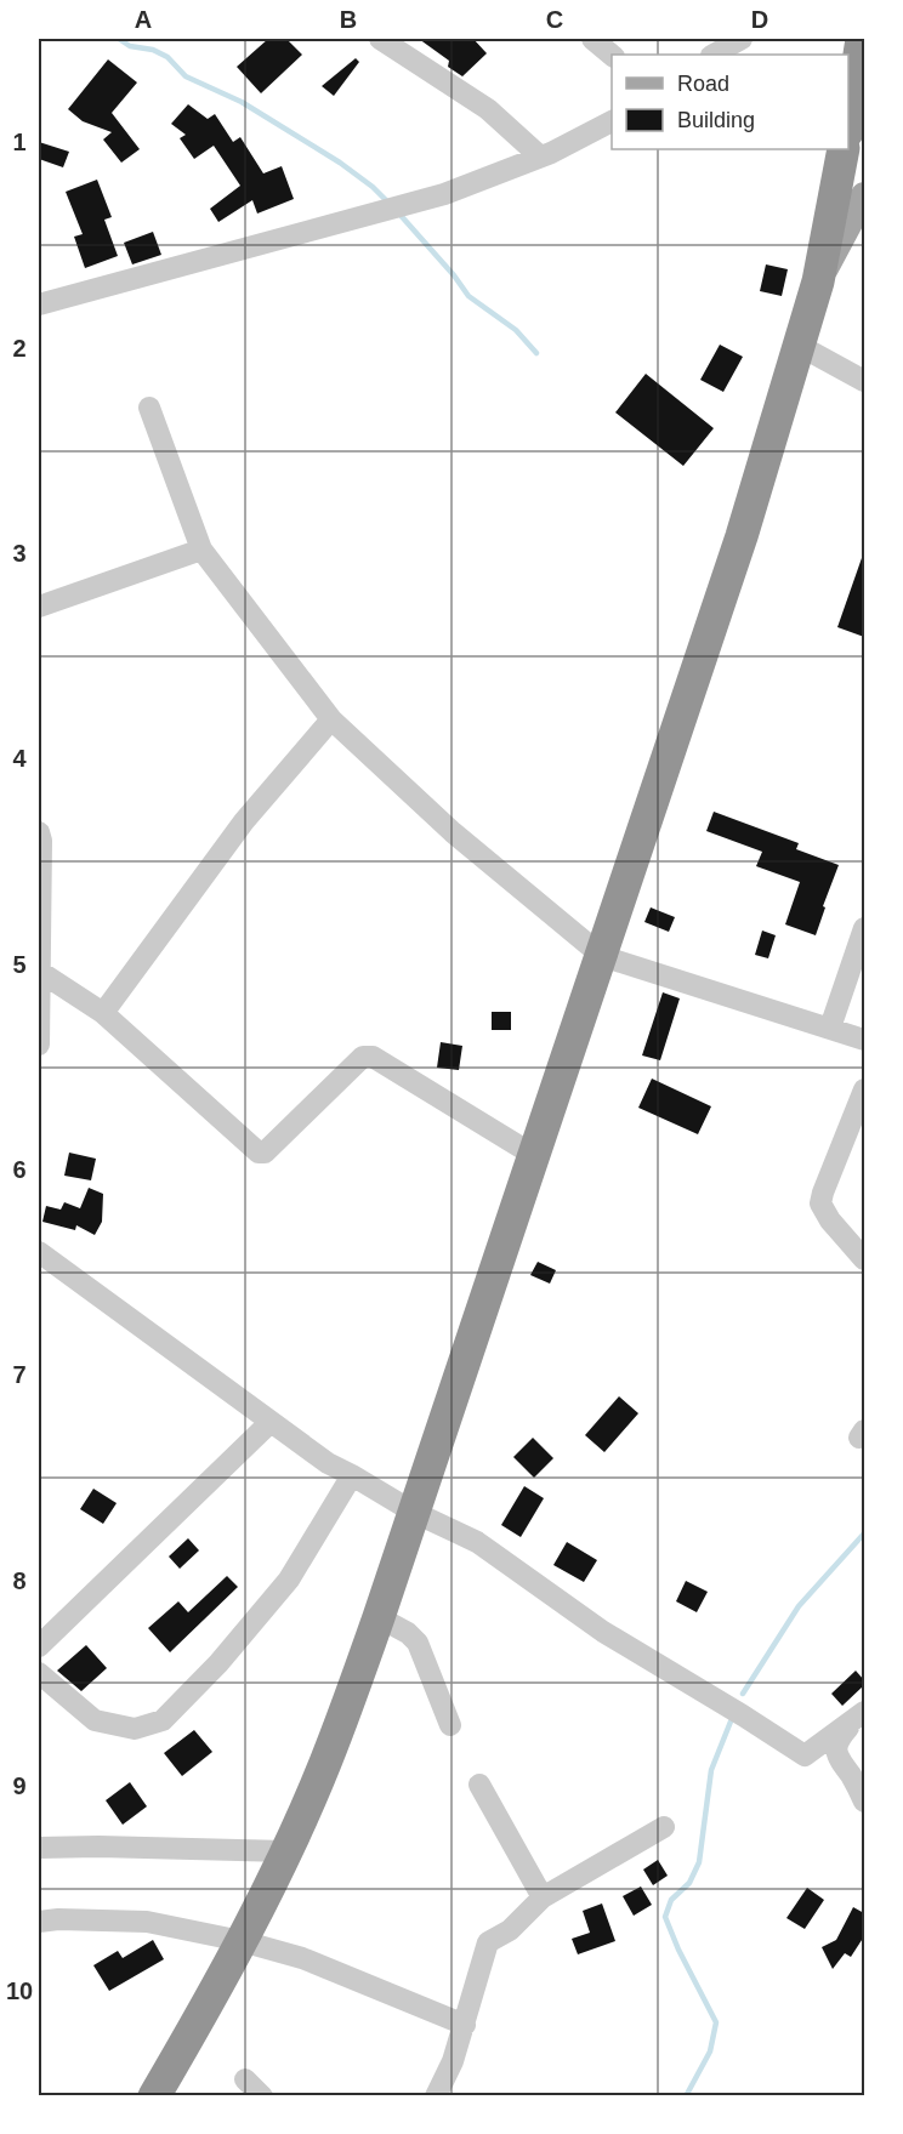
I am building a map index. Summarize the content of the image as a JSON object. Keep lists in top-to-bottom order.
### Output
{
  "legend": ["Road", "Building"],
  "grid": {
    "columns": [
      "A",
      "B",
      "C",
      "D"
    ],
    "rows": [
      "1",
      "2",
      "3",
      "4",
      "5",
      "6",
      "7",
      "8",
      "9",
      "10"
    ]
  }
}
